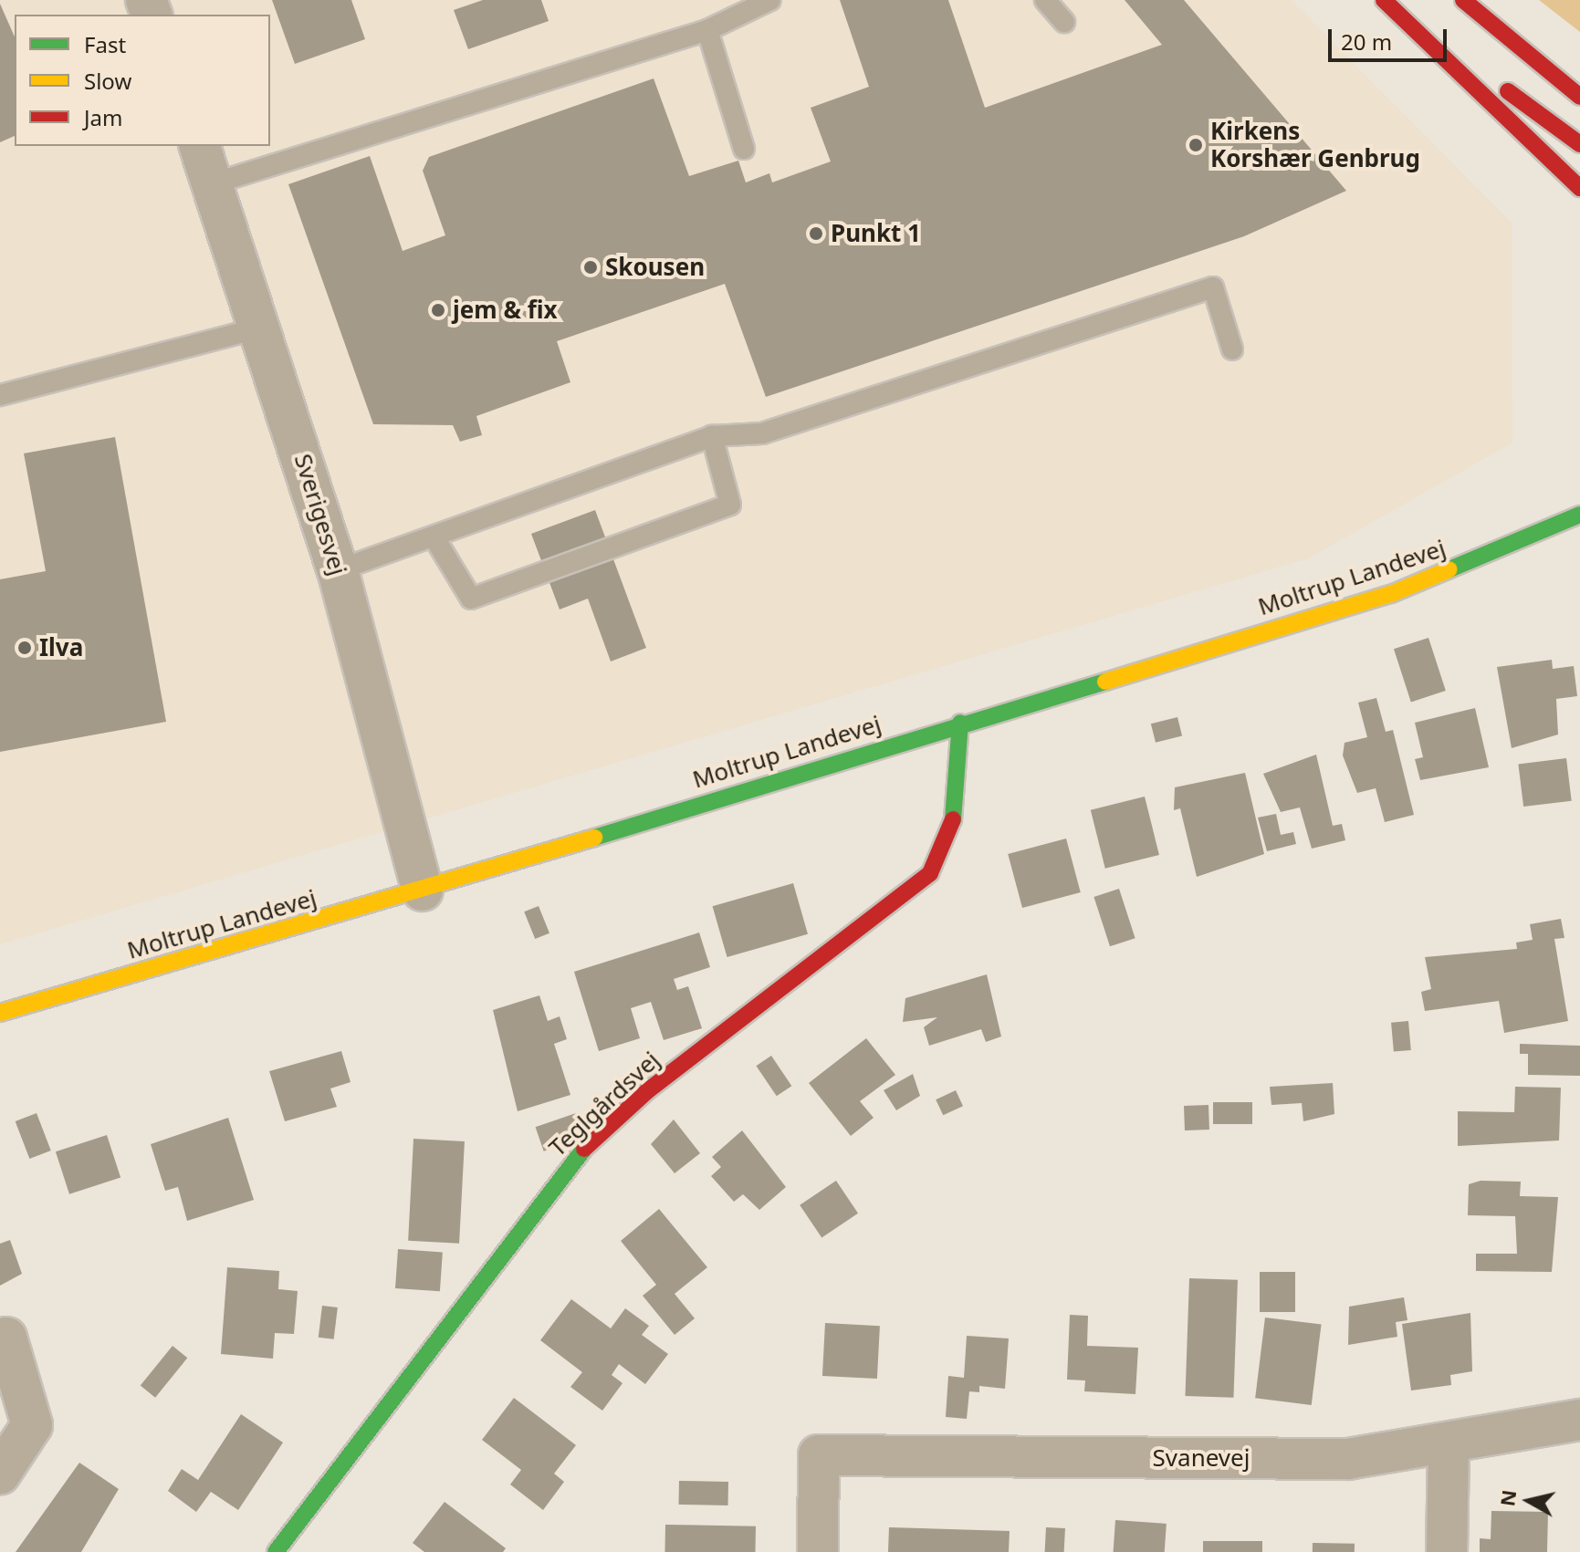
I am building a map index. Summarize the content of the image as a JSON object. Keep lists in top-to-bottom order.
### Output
{
  "streets": {
    "street": [
      "Sverigesvej",
      "Moltrup Landevej",
      "Teglgårdsvej",
      "Svanevej"
    ]
  },
  "crossings": [
    ["Sverigesvej", "Moltrup Landevej"],
    ["Moltrup Landevej", "Teglgårdsvej"]
  ],
  "places": [
    "Kirkens Korshær Genbrug",
    "Punkt 1",
    "Skousen",
    "jem & fix",
    "Ilva"
  ],
  "legend": ["Fast", "Slow", "Jam"],
  "scale_bar": "20 m",
  "north": "left"
}
